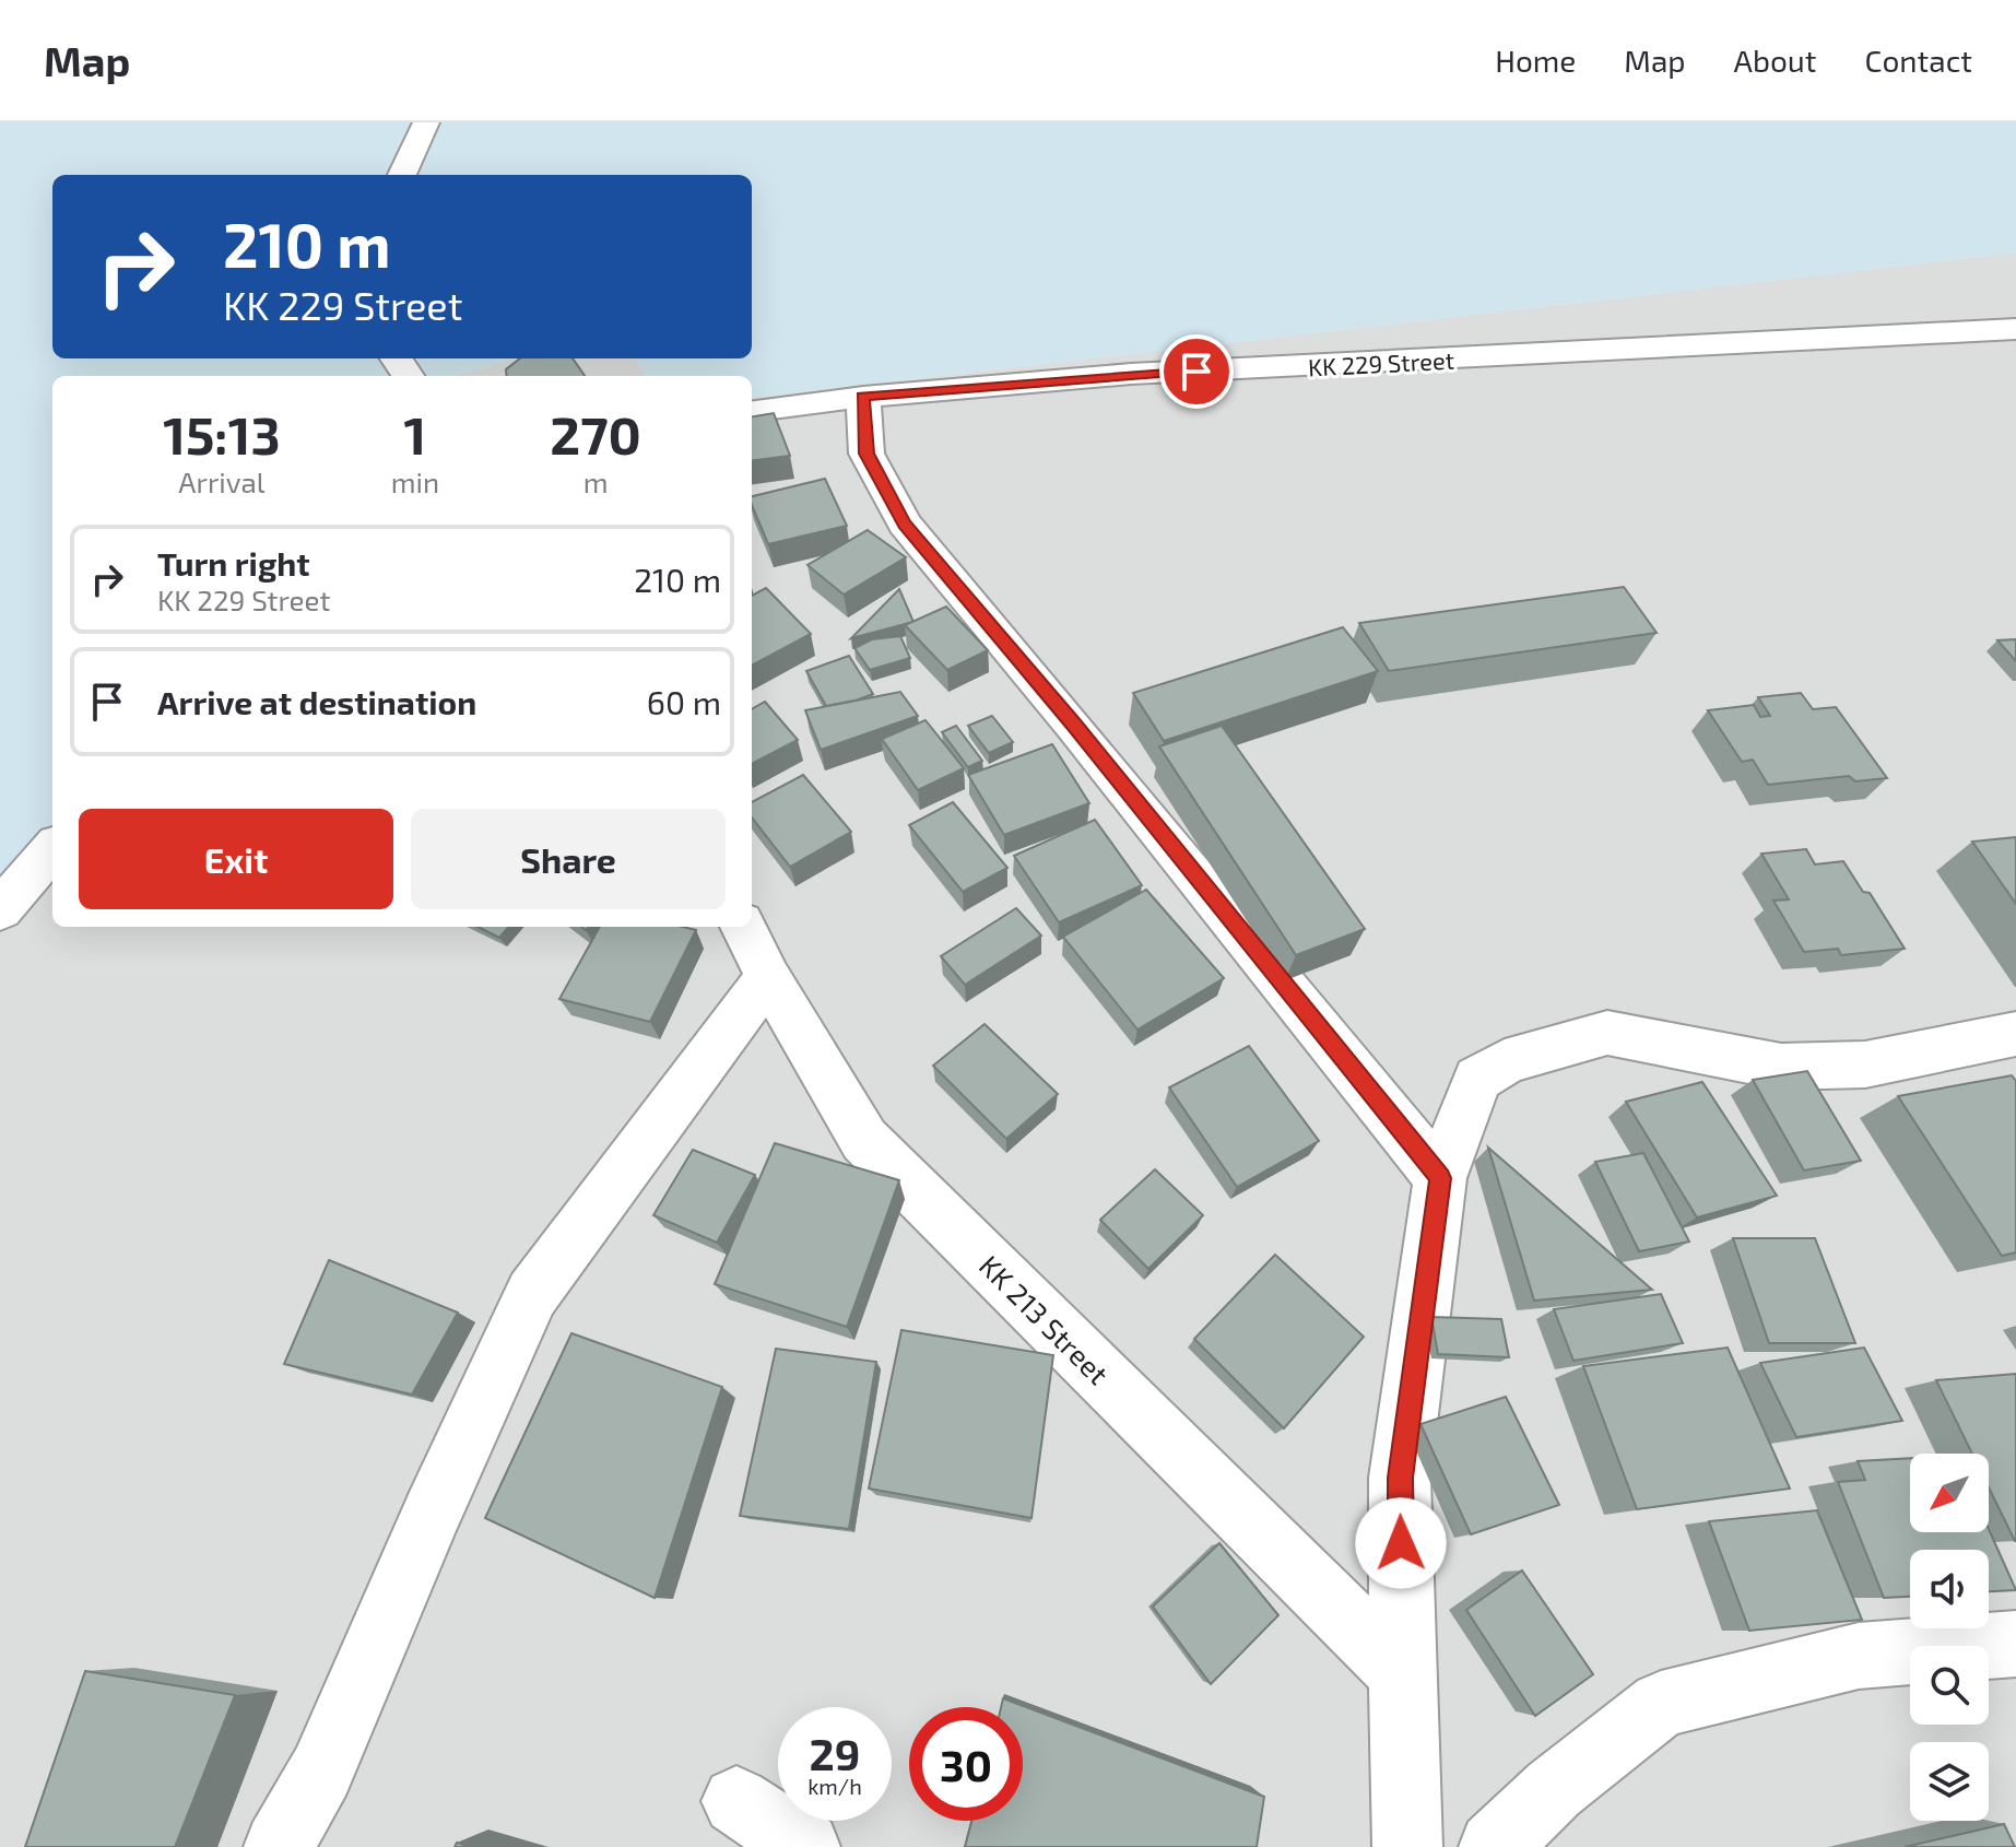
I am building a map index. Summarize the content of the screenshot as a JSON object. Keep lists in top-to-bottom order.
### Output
{
  "streets": {
    "street": ["KK 229 Street", "KK 213 Street"]
  },
  "north": "bottom left",
  "page": {
    "header": "Map",
    "nav": [
      "Home",
      "Map",
      "About",
      "Contact"
    ],
    "turn": ["210 m", "KK 229 Street"],
    "eta": [
      "15:13",
      "Arrival",
      "1",
      "min",
      "270",
      "m"
    ],
    "list": [
      {
        "name": "Turn right",
        "note": "KK 229 Street",
        "value": "210 m"
      },
      {
        "name": "Arrive at destination",
        "value": "60 m"
      }
    ],
    "buttons": ["Exit", "Share"],
    "speed": "29 km/h",
    "limit": "30"
  }
}
